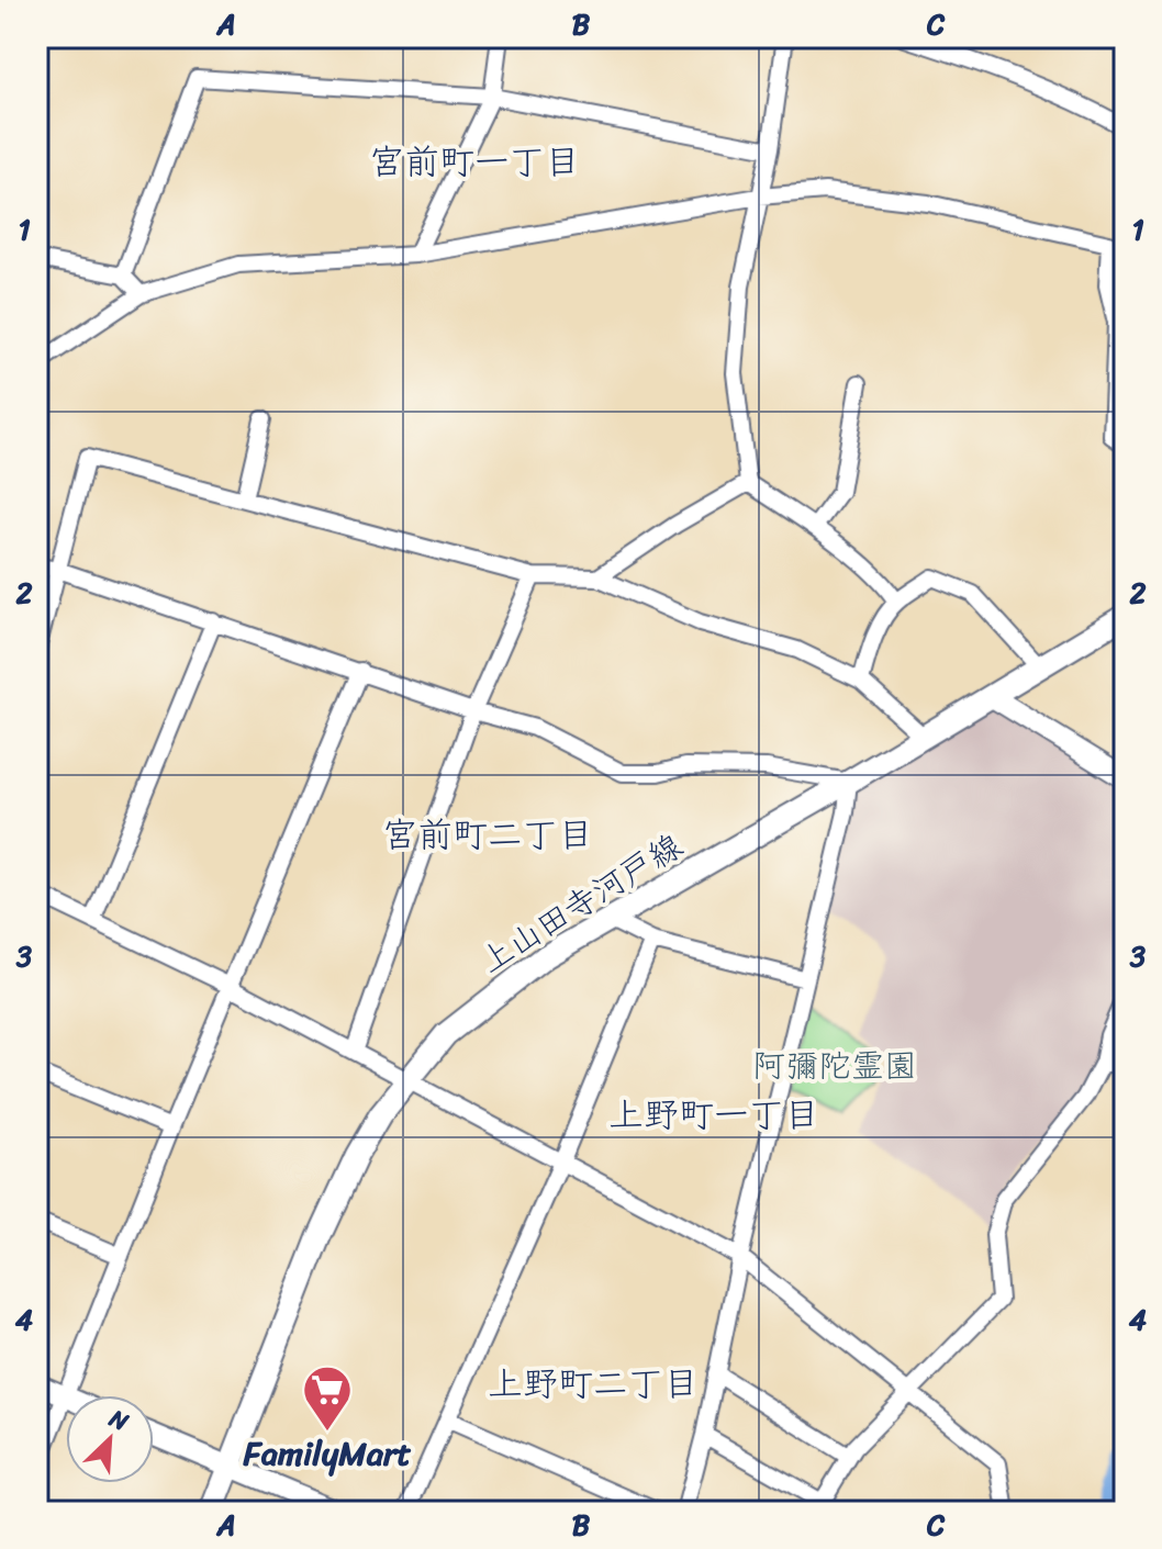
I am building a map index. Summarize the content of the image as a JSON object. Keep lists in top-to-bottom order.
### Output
{
  "streets": {
    "main road": ["上山田寺河戸線"]
  },
  "districts": [
    "宮前町一丁目",
    "宮前町二丁目",
    "上野町一丁目",
    "上野町二丁目"
  ],
  "parks": ["阿彌陀霊園"],
  "places": {
    "supermarket": ["FamilyMart"]
  },
  "north": "top right",
  "grid": {
    "columns": ["A", "B", "C"],
    "rows": [
      "1",
      "2",
      "3",
      "4"
    ]
  }
}
